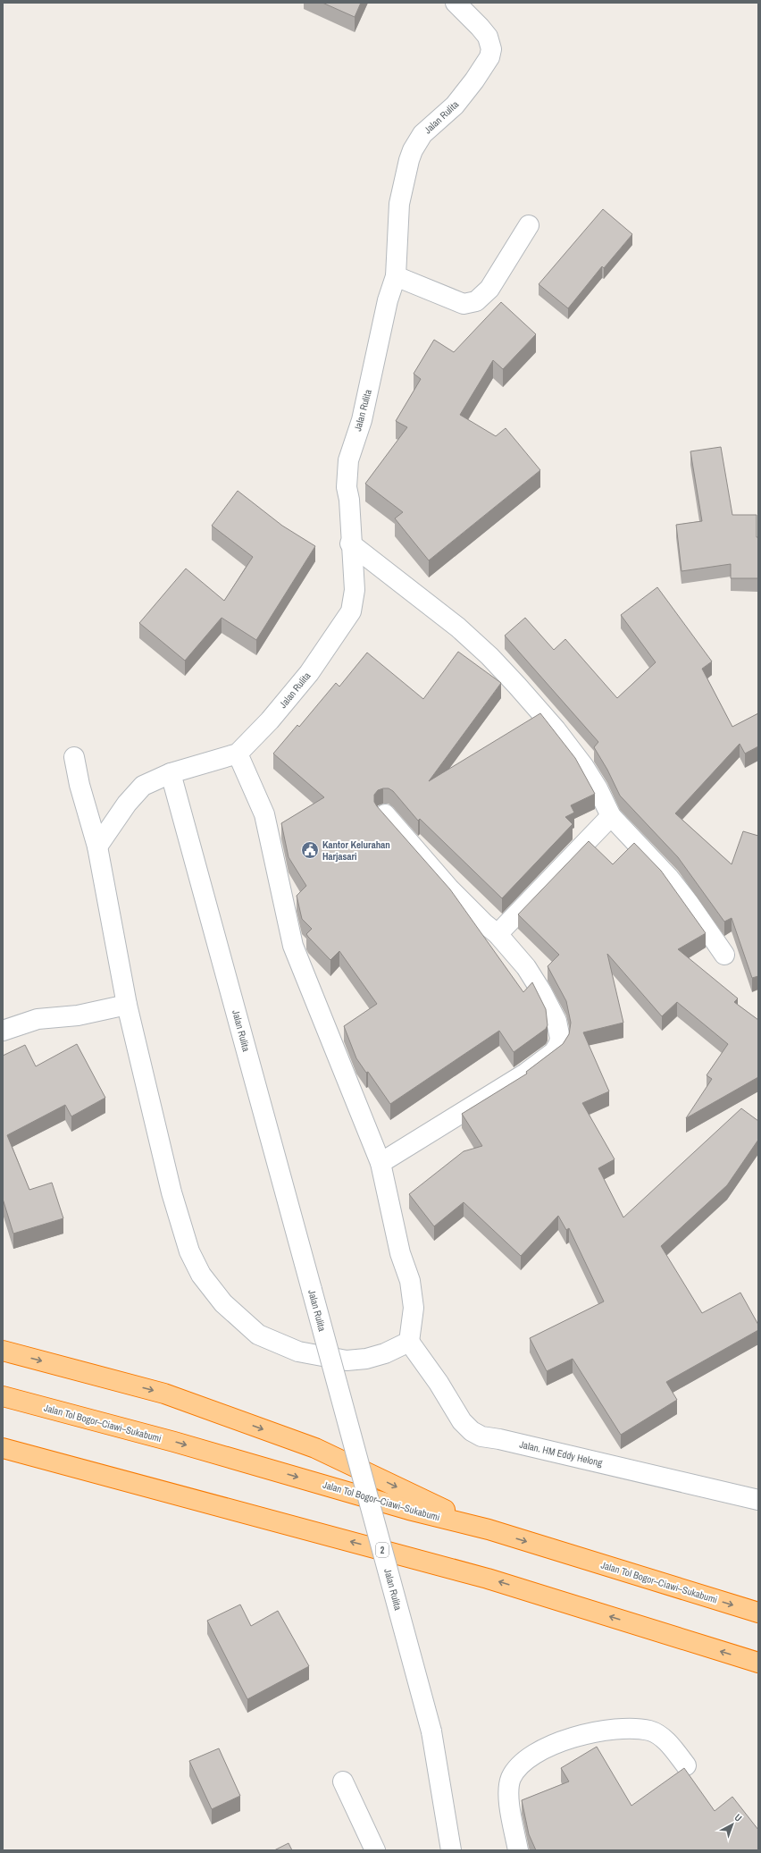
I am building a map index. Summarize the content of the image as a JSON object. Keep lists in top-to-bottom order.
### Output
{
  "streets": {
    "highway": ["Jalan Tol Bogor–Ciawi–Sukabumi", "2"],
    "street": ["Jalan Rulita", "Jalan. HM Eddy Helong"]
  },
  "places": {
    "public building": ["Kantor Kelurahan Harjasari"]
  },
  "north": "top right"
}
